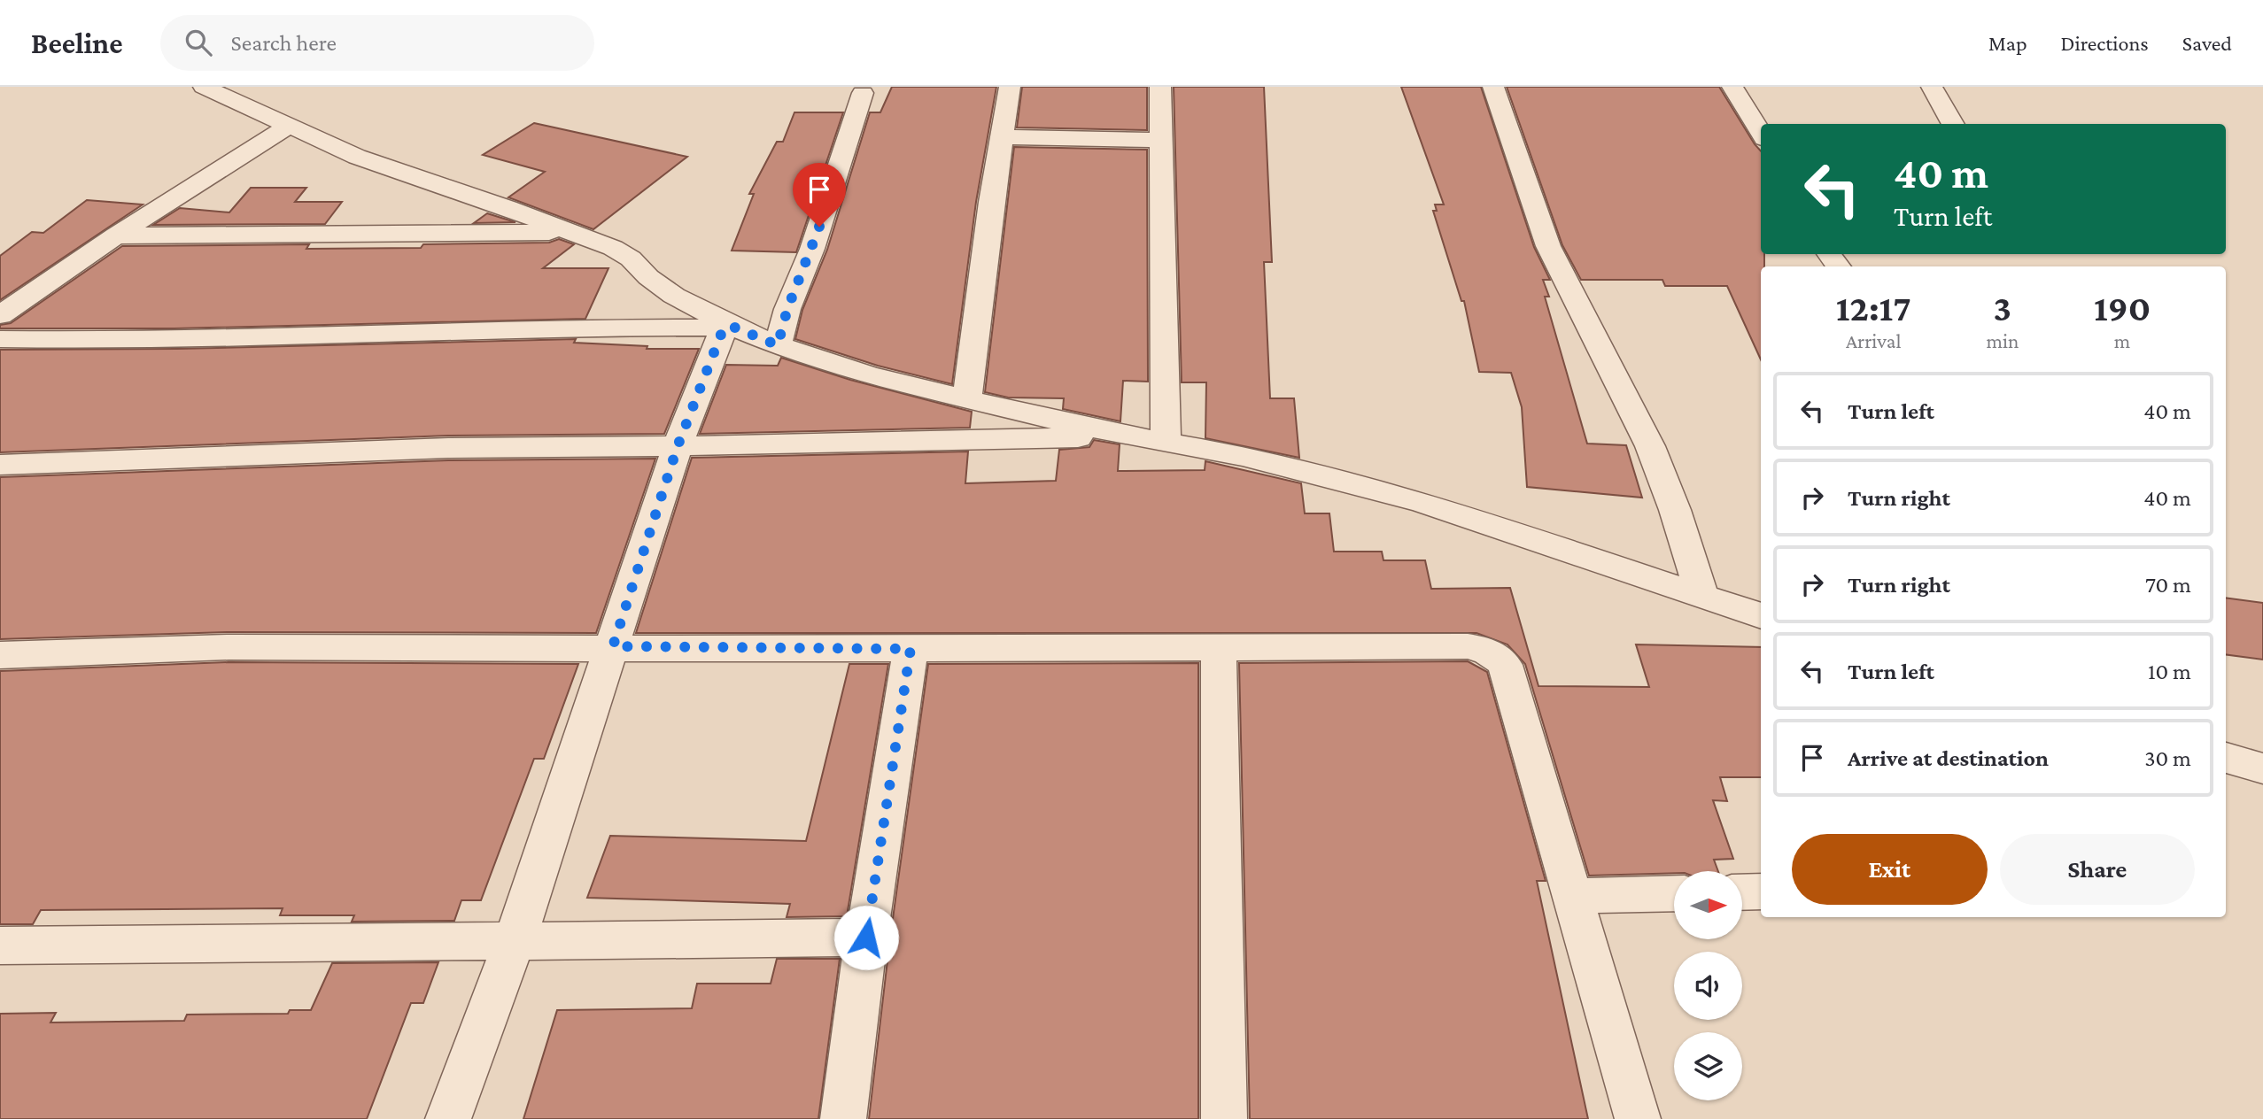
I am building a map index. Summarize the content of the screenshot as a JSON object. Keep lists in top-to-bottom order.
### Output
{
  "north": "right",
  "page": {
    "header": "Beeline",
    "search": "Search here",
    "nav": ["Map", "Directions", "Saved"],
    "turn": ["40 m", "Turn left"],
    "eta": [
      "12:17",
      "Arrival",
      "3",
      "min",
      "190",
      "m"
    ],
    "list": [
      {
        "name": "Turn left",
        "value": "40 m"
      },
      {
        "name": "Turn right",
        "value": "40 m"
      },
      {
        "name": "Turn right",
        "value": "70 m"
      },
      {
        "name": "Turn left",
        "value": "10 m"
      },
      {
        "name": "Arrive at destination",
        "value": "30 m"
      }
    ],
    "buttons": ["Exit", "Share"]
  }
}
